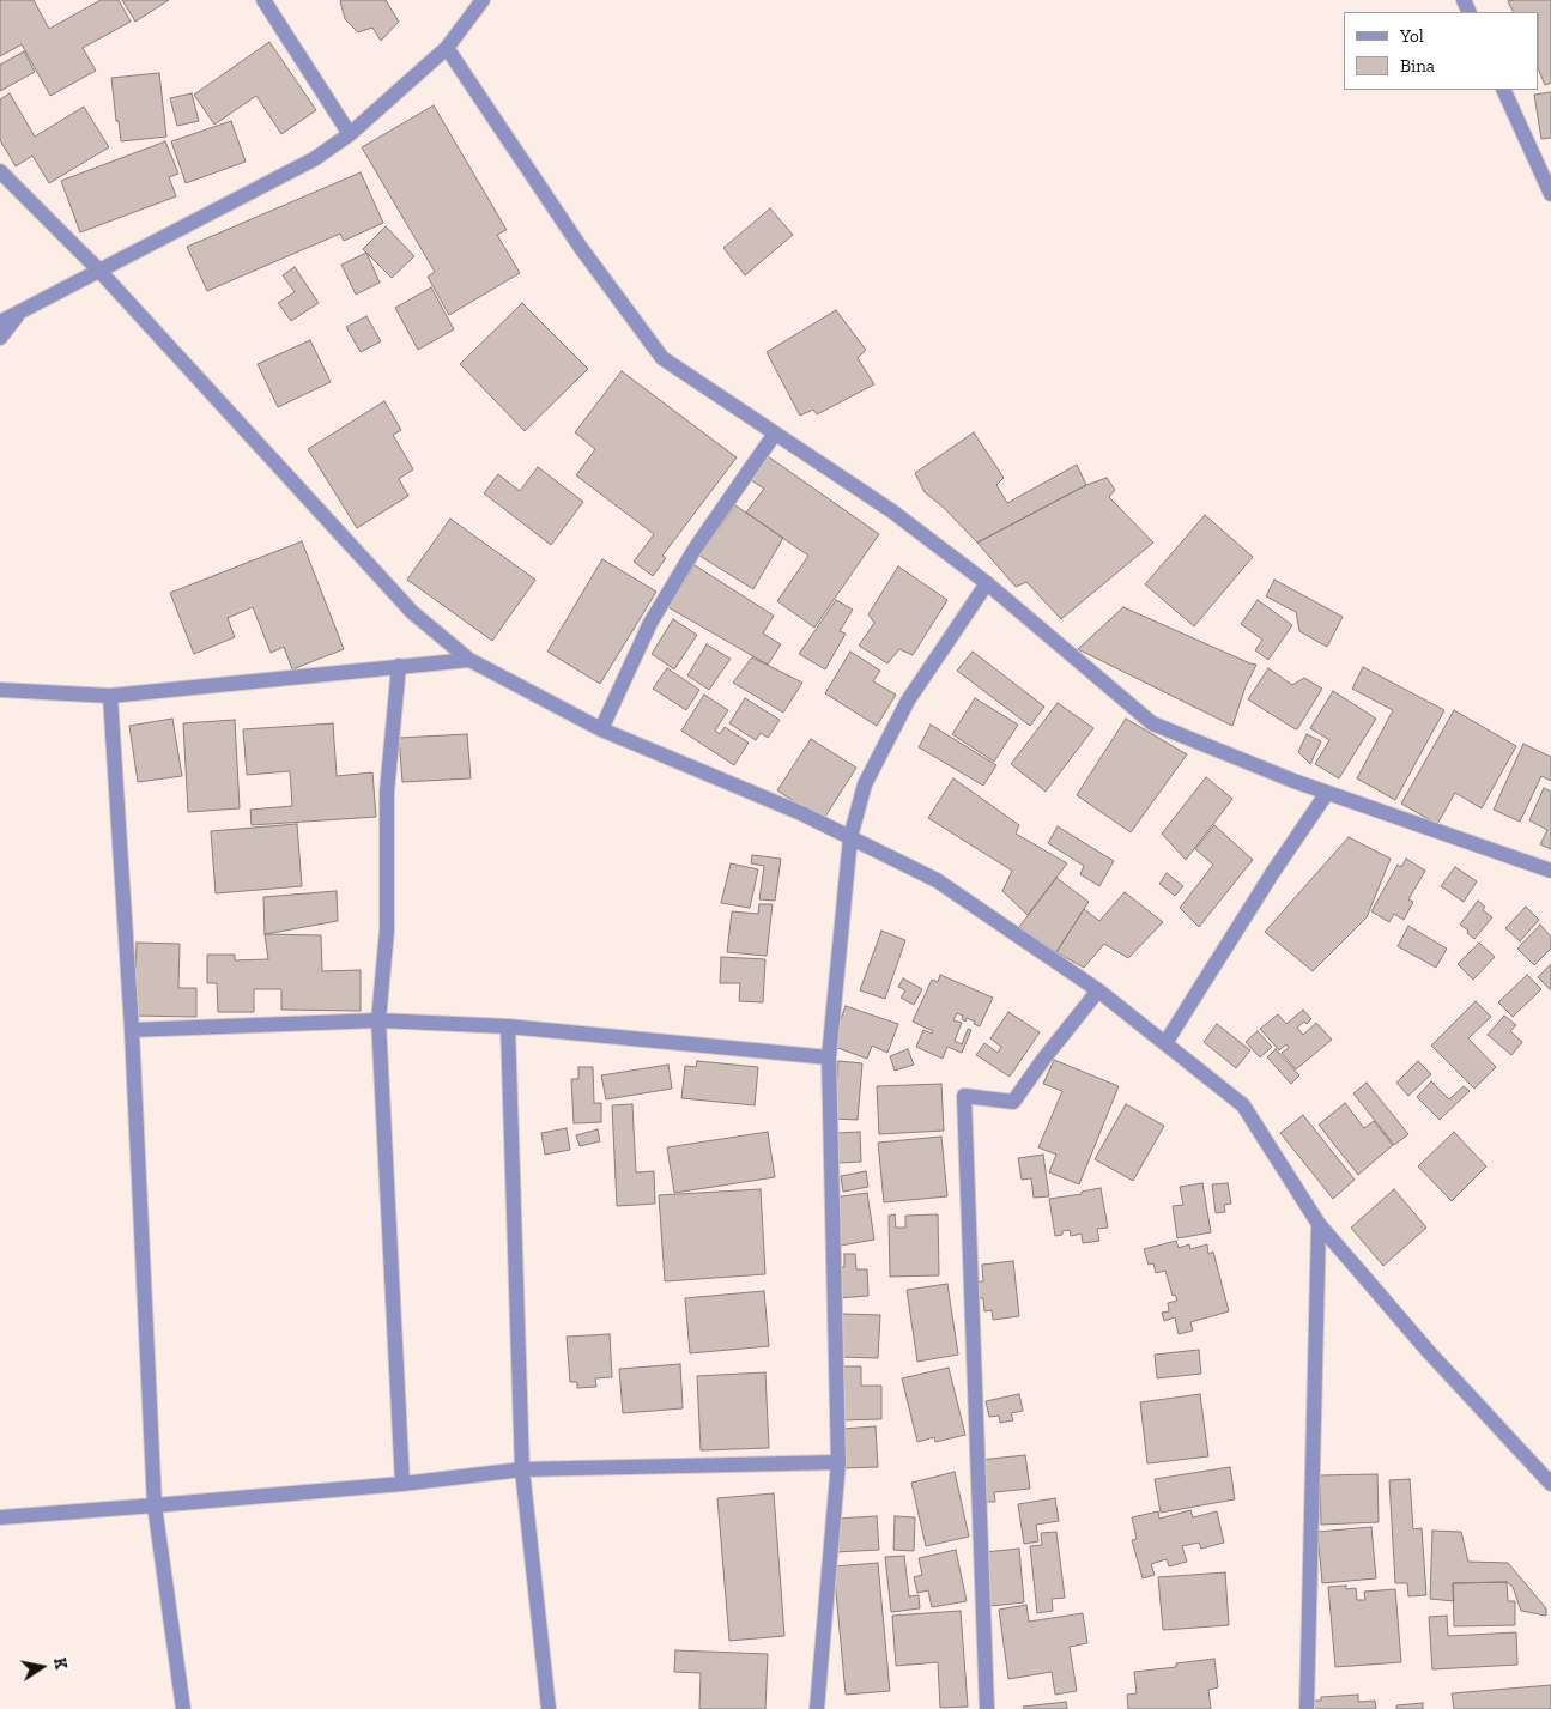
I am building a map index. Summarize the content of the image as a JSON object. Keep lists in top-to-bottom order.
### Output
{
  "legend": ["Yol", "Bina"],
  "north": "right"
}
